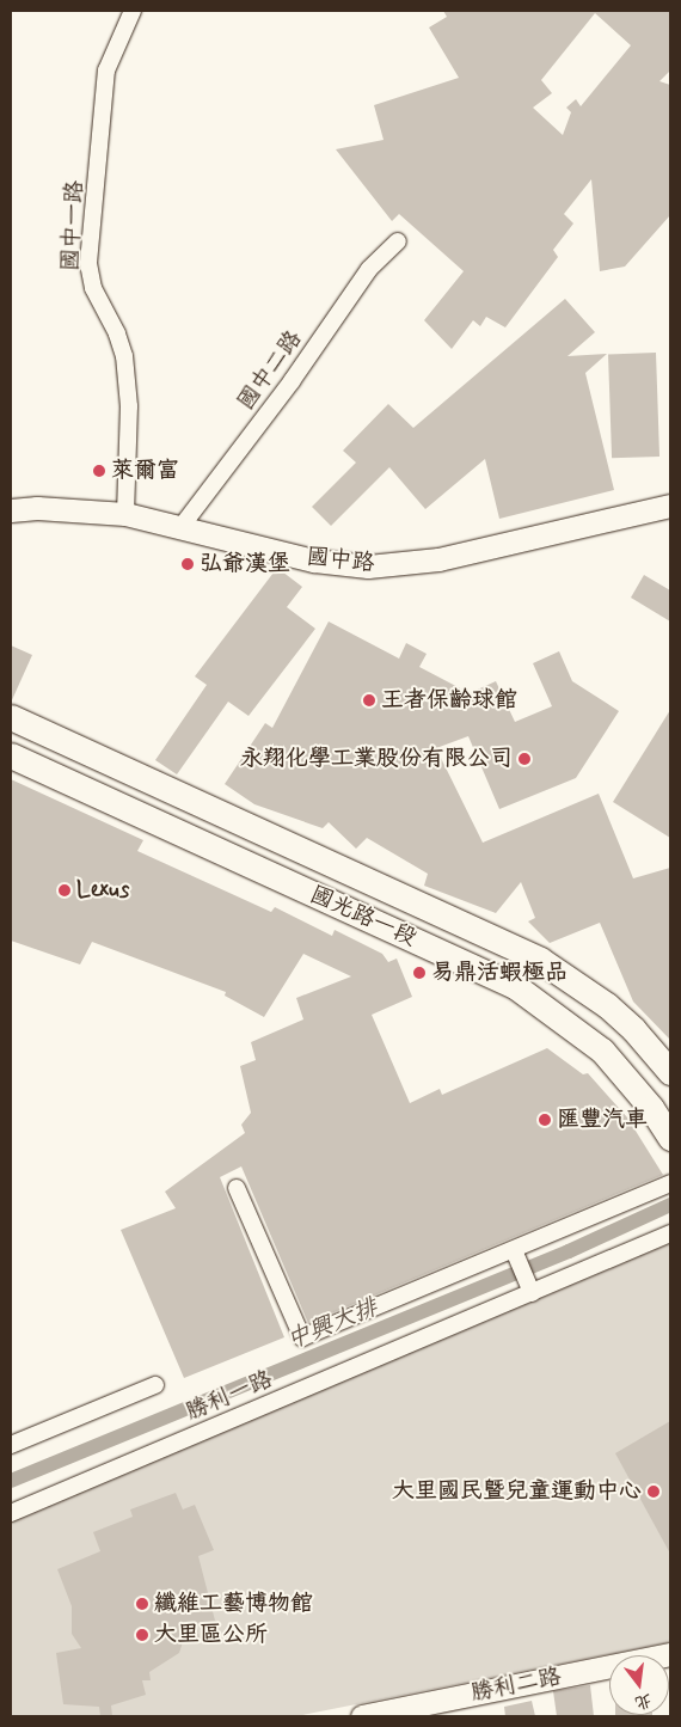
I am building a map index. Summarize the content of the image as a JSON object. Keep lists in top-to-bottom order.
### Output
{
  "streets": {
    "main road": ["國光路一段"],
    "street": [
      "國中一路",
      "國中二路",
      "國中路",
      "勝利一路",
      "勝利二路"
    ]
  },
  "crossings": [
    ["國中一路", "國中路"],
    ["國中二路", "國中路"]
  ],
  "water": ["中興大排"],
  "places": [
    "萊爾富",
    "弘爺漢堡",
    "王者保齡球館",
    "永翔化學工業股份有限公司",
    "Lexus",
    "易鼎活蝦極品",
    "匯豐汽車",
    "大里國民暨兒童運動中心",
    "纖維工藝博物館",
    "大里區公所"
  ],
  "north": "bottom"
}
